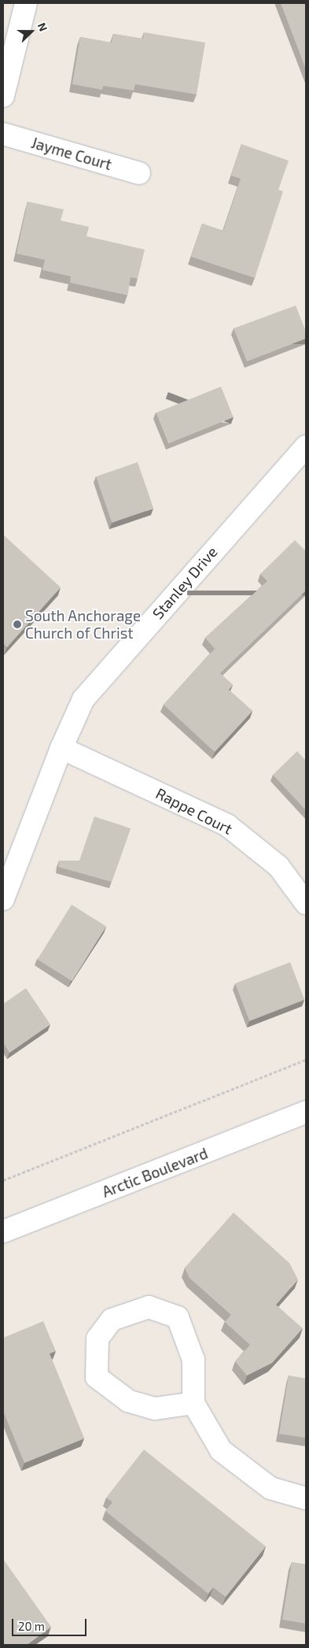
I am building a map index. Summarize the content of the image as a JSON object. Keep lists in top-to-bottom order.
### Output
{
  "streets": {
    "street": [
      "Jayme Court",
      "Stanley Drive",
      "Rappe Court",
      "Arctic Boulevard"
    ]
  },
  "crossings": [
    ["Stanley Drive", "Rappe Court"]
  ],
  "places": ["South Anchorage Church of Christ"],
  "scale_bar": "20 m",
  "north": "right"
}
